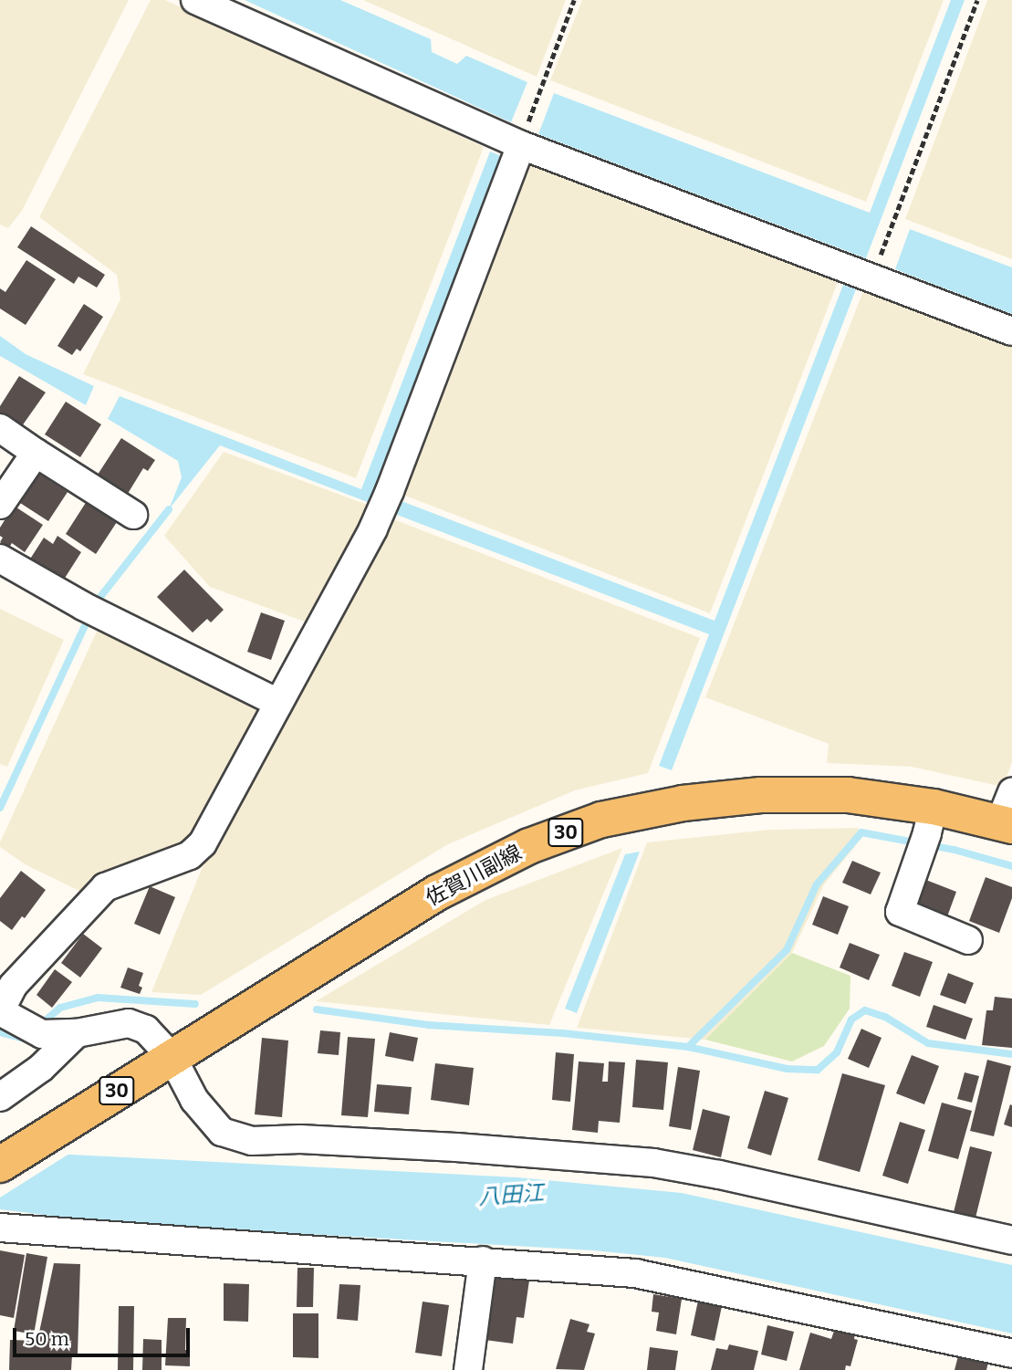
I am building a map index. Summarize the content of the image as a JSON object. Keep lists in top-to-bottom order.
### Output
{
  "streets": {
    "main road": ["30", "佐賀川副線"]
  },
  "water": ["八田江"],
  "scale_bar": "50 m"
}
